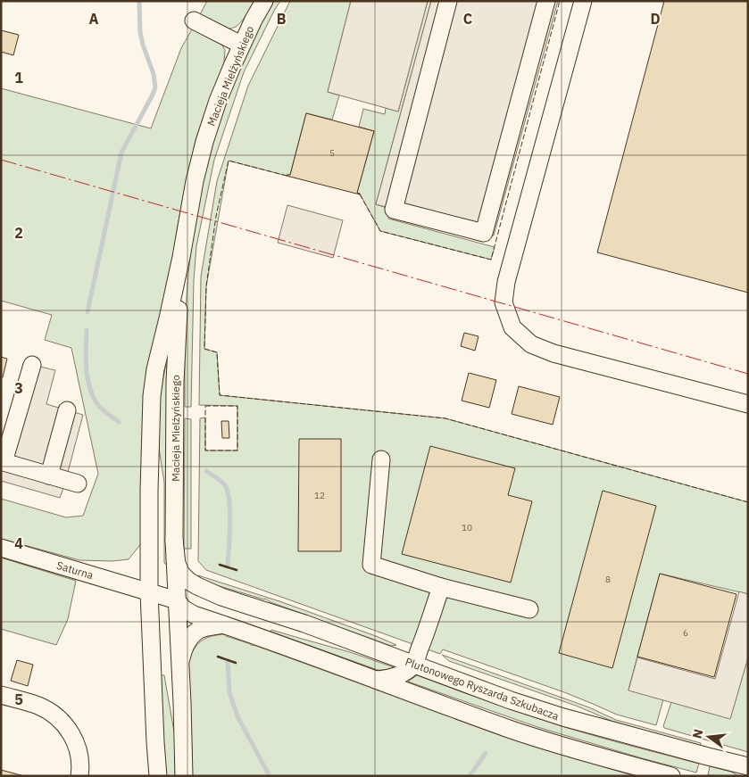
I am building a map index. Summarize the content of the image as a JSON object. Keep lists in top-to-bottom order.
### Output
{
  "streets": {
    "street": ["Macieja Mielżyńskiego", "Saturna", "Plutonowego Ryszarda Szkubacza"]
  },
  "crossings": [
    ["Macieja Mielżyńskiego", "Saturna"],
    ["Macieja Mielżyńskiego", "Plutonowego Ryszarda Szkubacza"]
  ],
  "house_numbers": [
    "5",
    "12",
    "10",
    "8",
    "6"
  ],
  "north": "left",
  "grid": {
    "columns": [
      "A",
      "B",
      "C",
      "D"
    ],
    "rows": [
      "1",
      "2",
      "3",
      "4",
      "5"
    ]
  }
}
